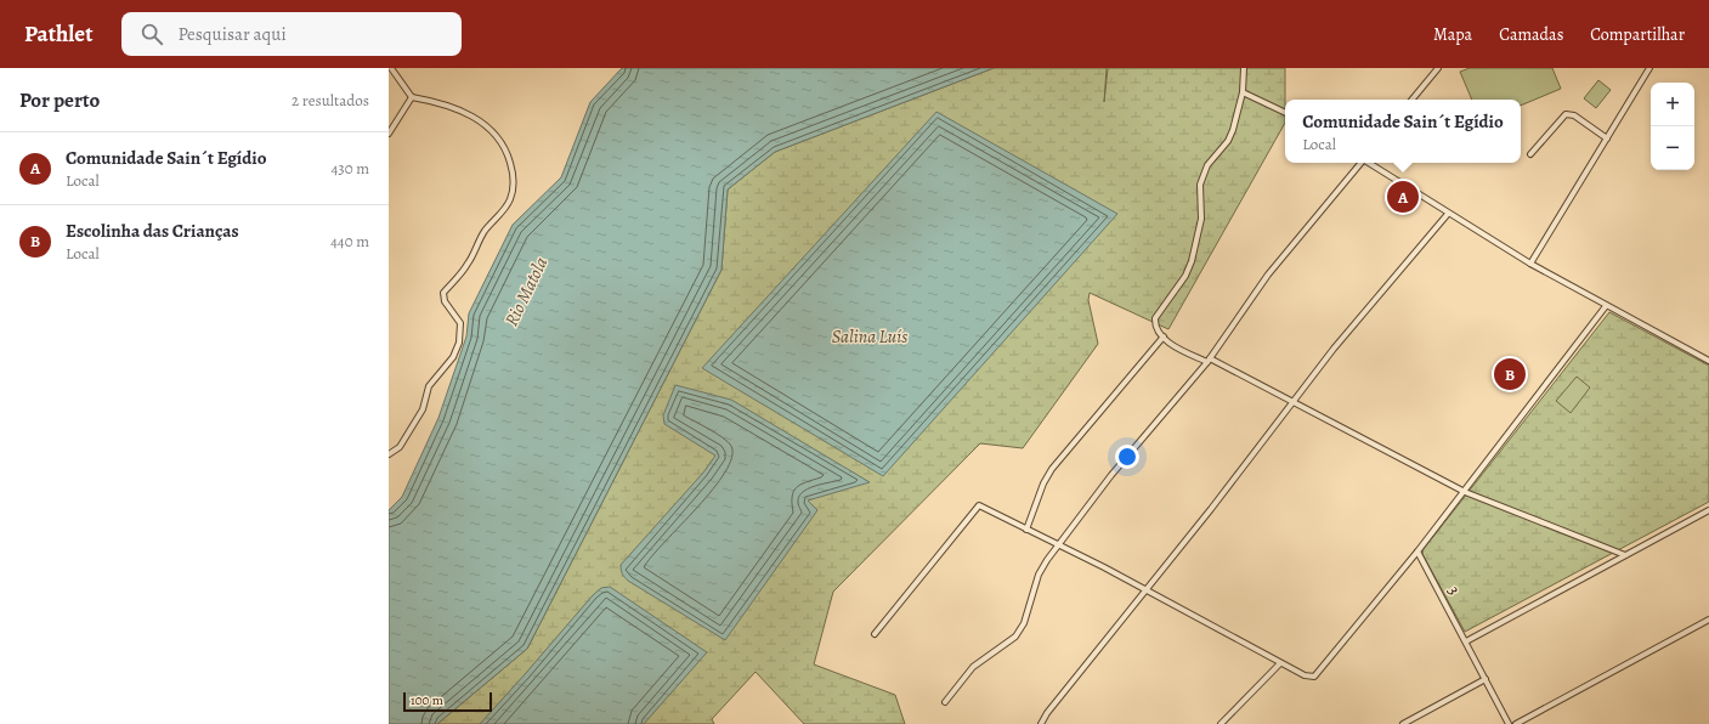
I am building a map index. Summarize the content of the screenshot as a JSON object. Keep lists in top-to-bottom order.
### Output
{
  "streets": {
    "street": ["3"]
  },
  "water": ["Rio Matola", "Salina Luís"],
  "scale_bar": "100 m",
  "page": {
    "header": "Pathlet",
    "search": "Pesquisar aqui",
    "nav": ["Mapa", "Camadas", "Compartilhar"],
    "heading": ["Por perto", "2 resultados"],
    "map_buttons": ["+", "−"],
    "popup": ["Comunidade Sain´t Egídio", "Local"],
    "list": [
      {
        "mark": "A",
        "name": "Comunidade Sain´t Egídio",
        "note": "Local",
        "value": "430 m"
      },
      {
        "mark": "B",
        "name": "Escolinha das Crianças",
        "note": "Local",
        "value": "440 m"
      }
    ],
    "pins": ["A", "B"],
    "scale": "100 m"
  }
}
